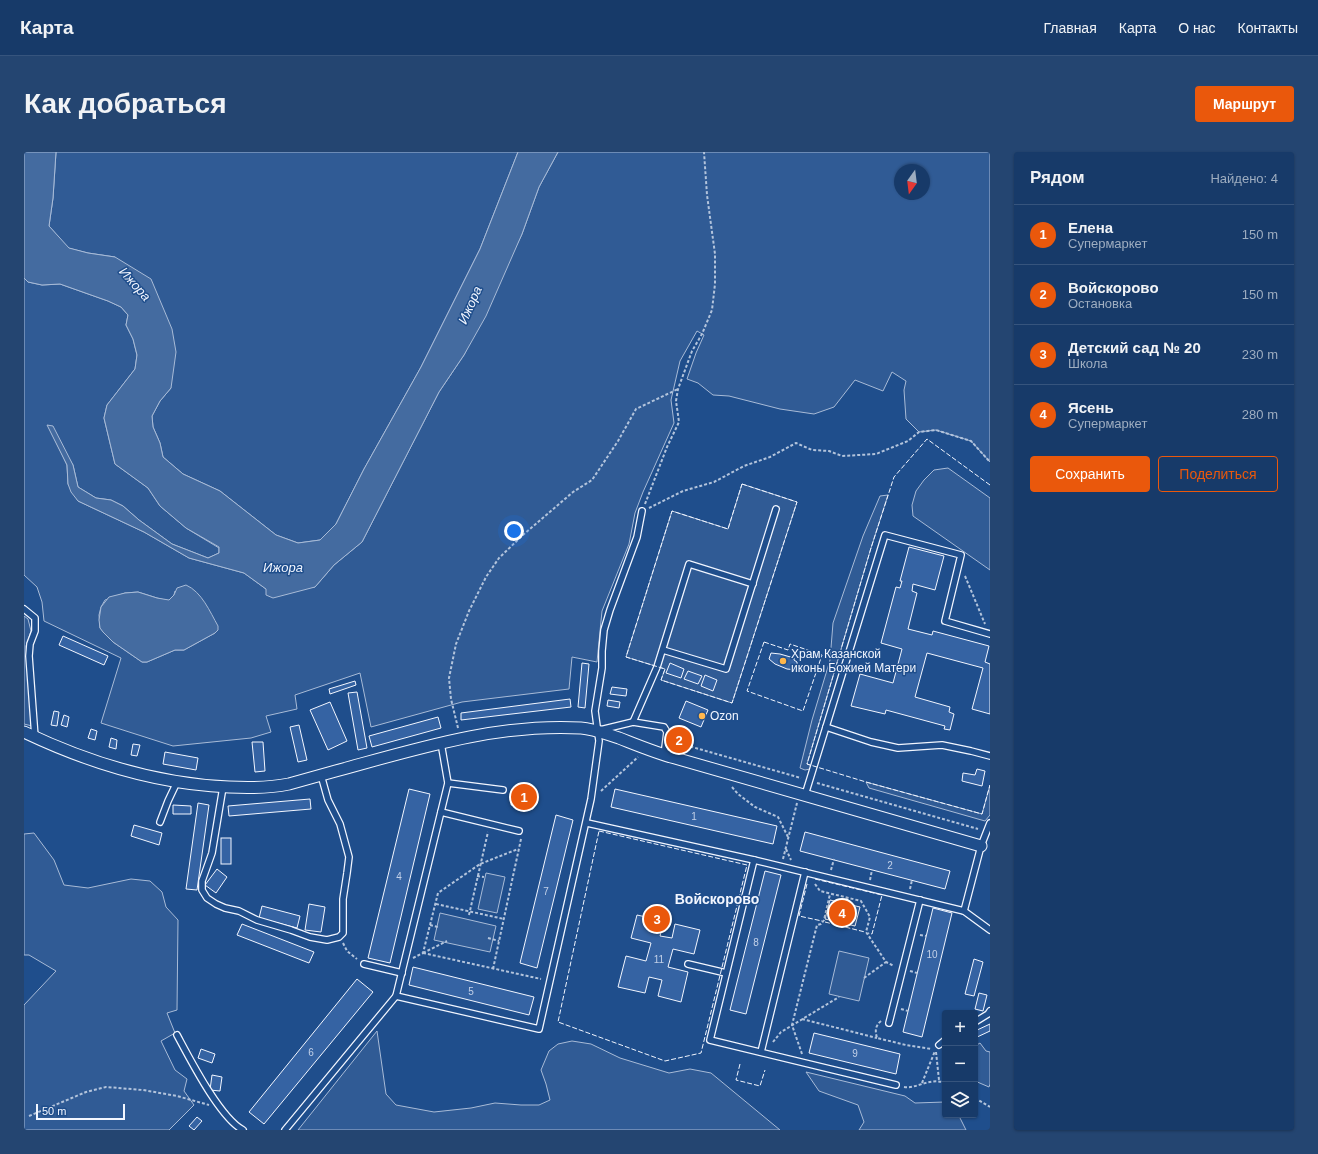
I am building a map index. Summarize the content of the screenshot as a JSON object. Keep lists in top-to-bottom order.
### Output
{
  "districts": ["Войскорово"],
  "water": ["Ижора"],
  "places": ["Храм Казанской иконы Божией Матери", "Ozon"],
  "house_numbers": [
    "1",
    "2",
    "4",
    "7",
    "8",
    "10",
    "11",
    "5",
    "6",
    "9"
  ],
  "scale_bar": "50 m",
  "north": "bottom",
  "page": {
    "header": "Карта",
    "nav": [
      "Главная",
      "Карта",
      "О нас",
      "Контакты"
    ],
    "buttons": [
      "Маршрут",
      ["Сохранить", "Поделиться"]
    ],
    "title": "Как добраться",
    "heading": ["Рядом", "Найдено: 4"],
    "list": [
      {
        "mark": "1",
        "name": "Елена",
        "note": "Супермаркет",
        "value": "150 m"
      },
      {
        "mark": "2",
        "name": "Войскорово",
        "note": "Остановка",
        "value": "150 m"
      },
      {
        "mark": "3",
        "name": "Детский сад № 20",
        "note": "Школа",
        "value": "230 m"
      },
      {
        "mark": "4",
        "name": "Ясень",
        "note": "Супермаркет",
        "value": "280 m"
      }
    ],
    "pins": [
      "2",
      "1",
      "4",
      "3"
    ],
    "map_buttons": ["+", "−"],
    "scale": "50 m"
  }
}
